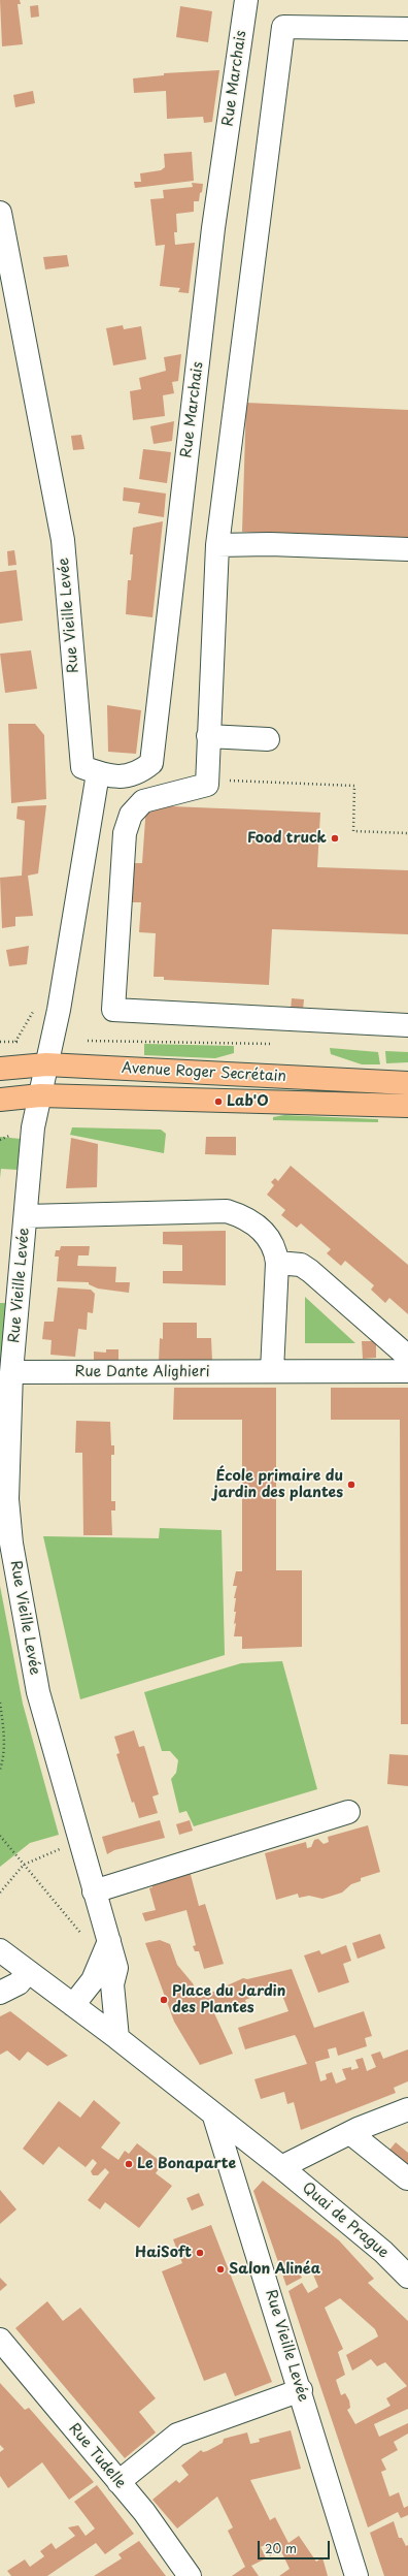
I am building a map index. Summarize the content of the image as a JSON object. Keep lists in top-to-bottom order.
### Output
{
  "streets": {
    "main road": ["Avenue Roger Secrétain"],
    "street": [
      "Rue Marchais",
      "Rue Vieille Levée",
      "Rue Dante Alighieri",
      "Quai de Prague",
      "Rue Tudelle"
    ]
  },
  "crossings": [
    ["Rue Marchais", "Rue Vieille Levée"],
    ["Rue Vieille Levée", "Avenue Roger Secrétain"],
    ["Rue Vieille Levée", "Rue Dante Alighieri"]
  ],
  "places": [
    "Food truck",
    "Lab'O",
    "École primaire du jardin des plantes",
    "Place du Jardin des Plantes",
    "Le Bonaparte",
    "HaiSoft",
    "Salon Alinéa"
  ],
  "scale_bar": "20 m"
}
